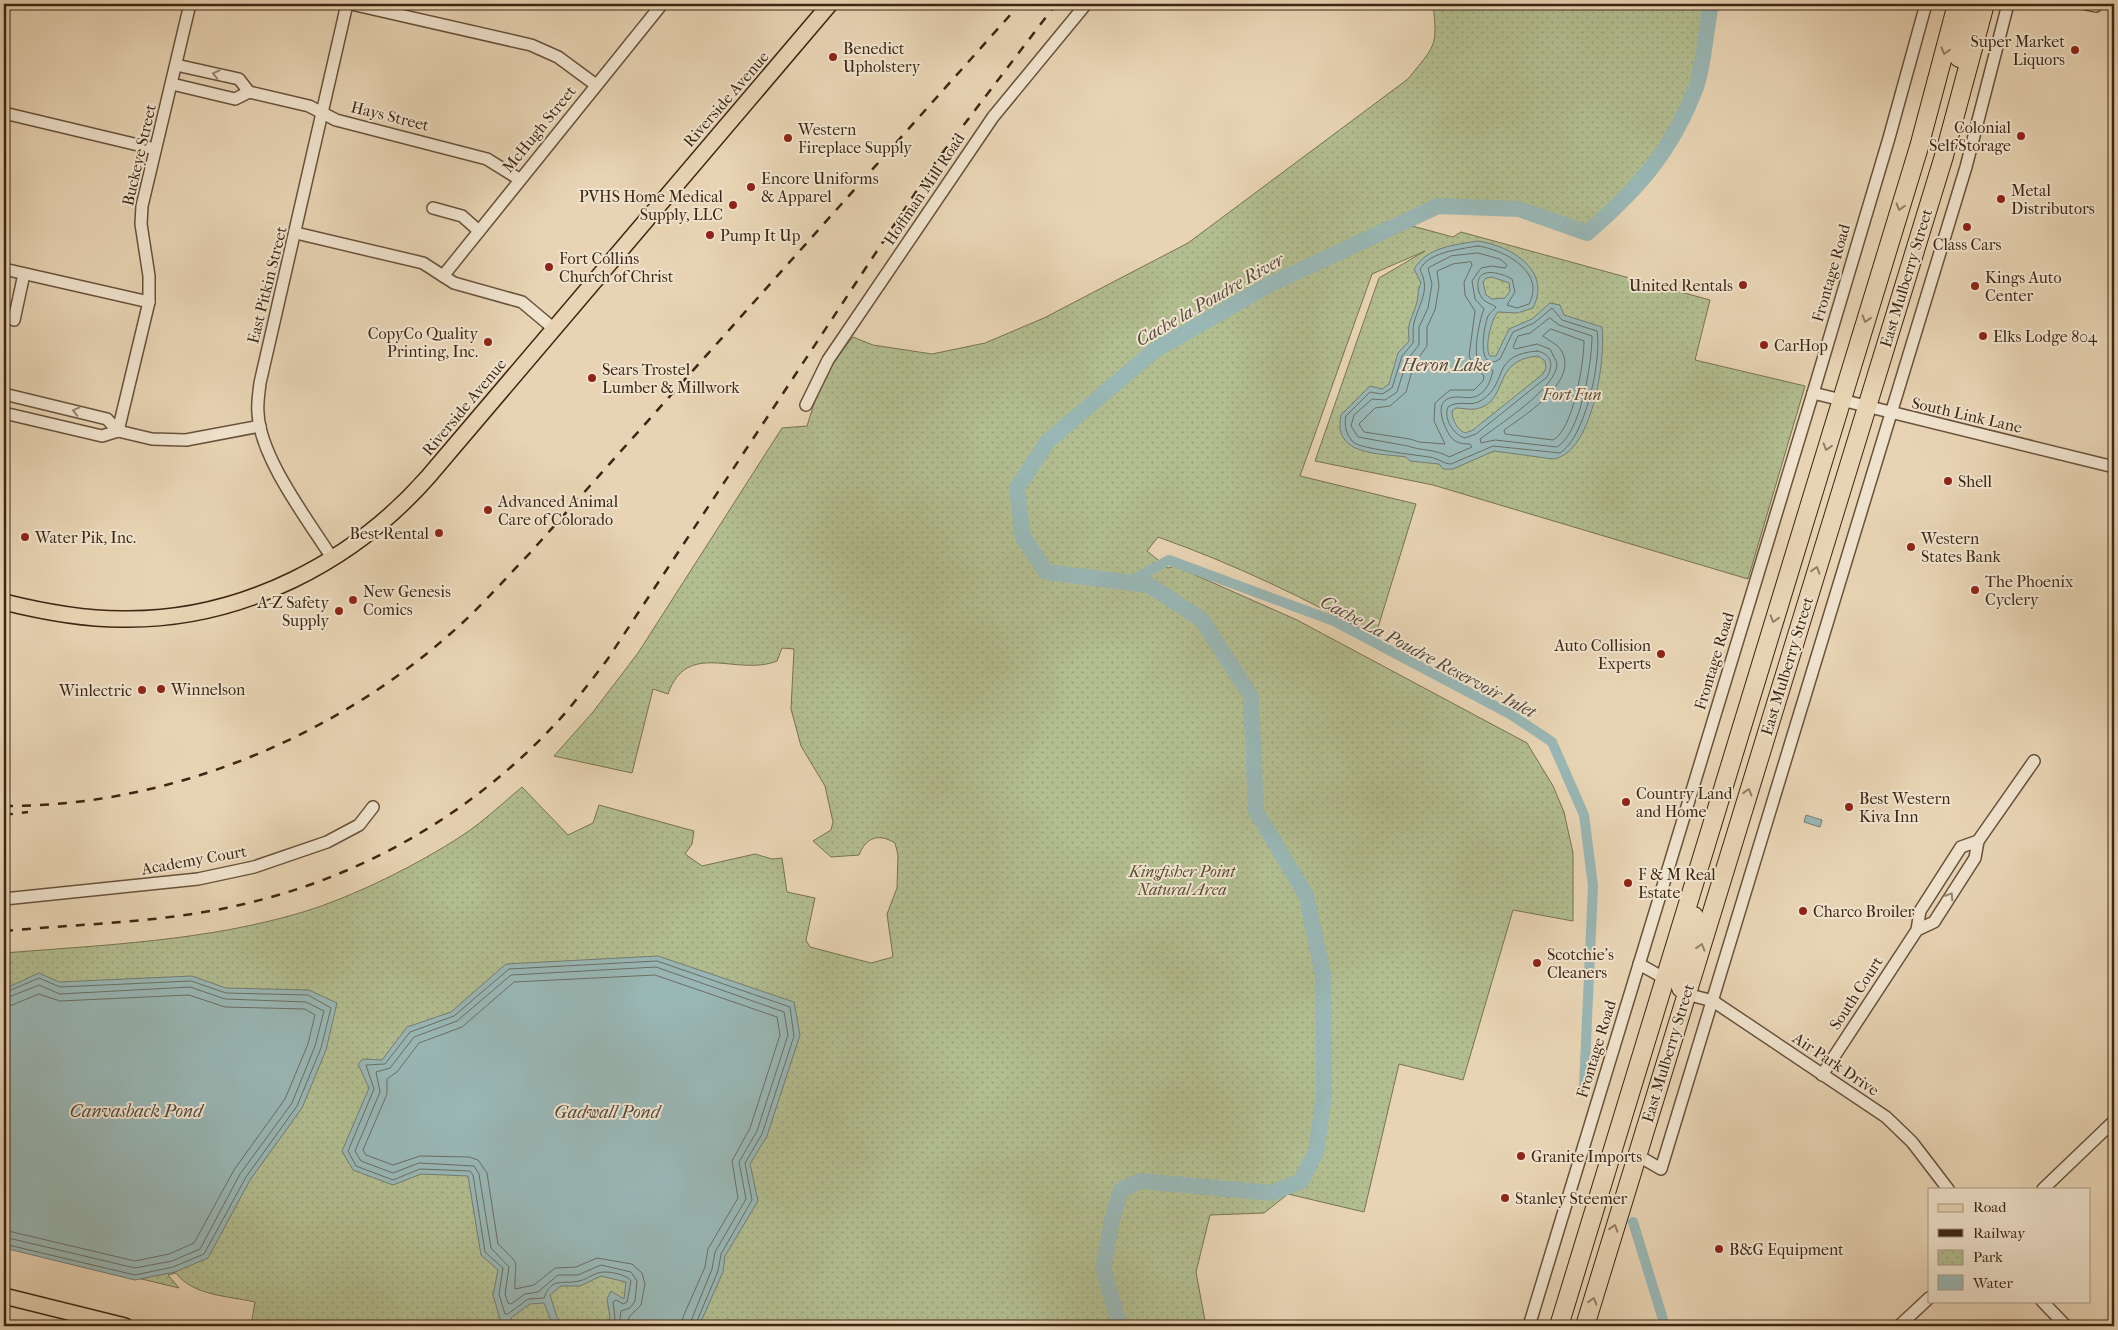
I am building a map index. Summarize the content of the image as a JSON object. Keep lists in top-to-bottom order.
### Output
{
  "streets": {
    "highway": ["East Mulberry Street"],
    "main road": ["Riverside Avenue"],
    "street": [
      "Hays Street",
      "McHugh Street",
      "Buckeye Street",
      "Hoffman Mill Road",
      "Frontage Road",
      "East Pitkin Street",
      "South Link Lane",
      "Academy Court",
      "South Court",
      "Air Park Drive"
    ]
  },
  "crossings": [
    ["Riverside Avenue", "East Pitkin Street"],
    ["Hays Street", "McHugh Street"],
    ["Hays Street", "Buckeye Street"],
    ["Hays Street", "East Pitkin Street"],
    ["Frontage Road", "South Link Lane"],
    ["East Mulberry Street", "South Link Lane"],
    ["East Mulberry Street", "Air Park Drive"],
    ["South Court", "Air Park Drive"]
  ],
  "water": [
    "Cache la Poudre River",
    "Heron Lake",
    "Cache La Poudre Reservoir Inlet",
    "Canvasback Pond",
    "Gadwall Pond"
  ],
  "parks": ["Fort Fun", "Kingfisher Point Natural Area"],
  "places": [
    "Super Market Liquors",
    "Benedict Upholstery",
    "Colonial Self Storage",
    "Western Fireplace Supply",
    "Encore Uniforms & Apparel",
    "Metal Distributors",
    "PVHS Home Medical Supply, LLC",
    "Class Cars",
    "Pump It Up",
    "Fort Collins Church of Christ",
    "United Rentals",
    "Kings Auto Center",
    "Elks Lodge 804",
    "CopyCo Quality Printing, Inc.",
    "CarHop",
    "Sears Trostel Lumber & Millwork",
    "Shell",
    "Advanced Animal Care of Colorado",
    "Best Rental",
    "Water Pik, Inc.",
    "Western States Bank",
    "The Phoenix Cyclery",
    "New Genesis Comics",
    "A-Z Safety Supply",
    "Auto Collision Experts",
    "Winnelson",
    "Winlectric",
    "Country Land and Home",
    "Best Western Kiva Inn",
    "F & M Real Estate",
    "Charco Broiler",
    "Scotchie's Cleaners",
    "Granite Imports",
    "Stanley Steemer",
    "B&G Equipment"
  ],
  "legend": [
    "Road",
    "Railway",
    "Park",
    "Water"
  ]
}
